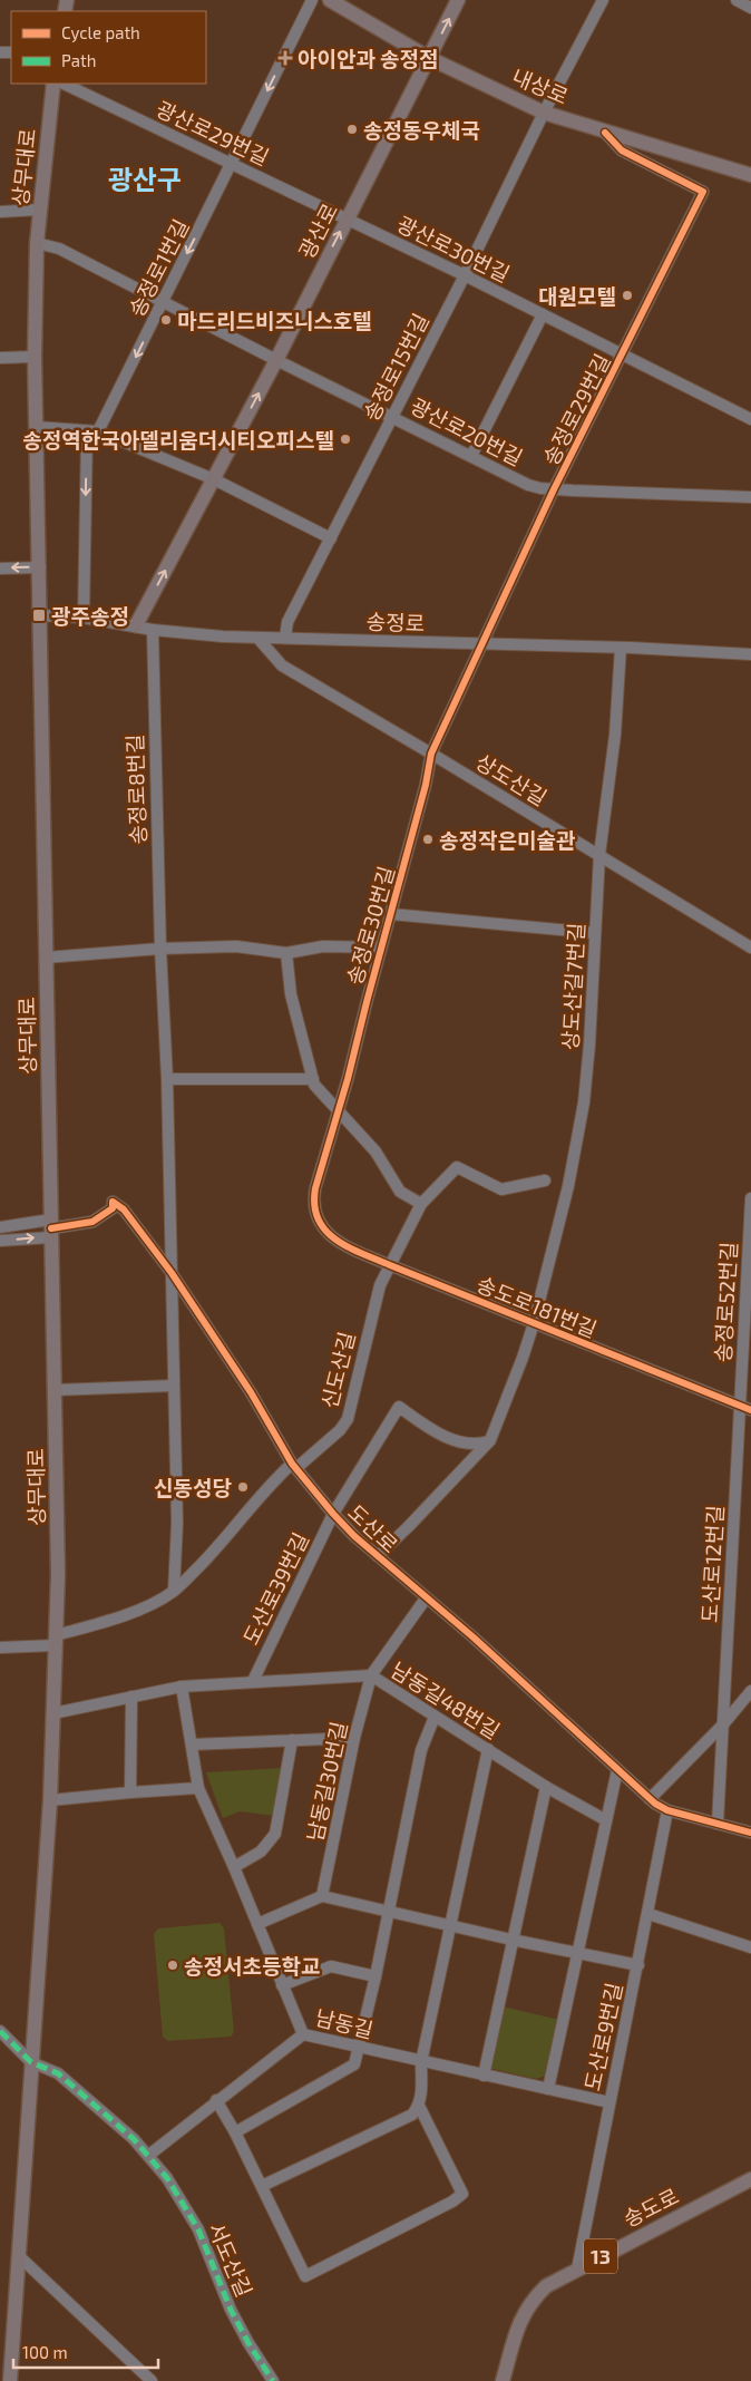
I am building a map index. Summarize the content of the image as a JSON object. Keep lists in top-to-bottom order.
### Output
{
  "streets": {
    "main road": [
      "내상로",
      "상무대로",
      "광산로",
      "송도로",
      "13"
    ],
    "street": [
      "광산로29번길",
      "광산로30번길",
      "송정로1번길",
      "송정로15번길",
      "송정로29번길",
      "광산로20번길",
      "송정로",
      "상도산길",
      "송정로8번길",
      "송정로30번길",
      "상도산길7번길",
      "송정로52번길",
      "송도로181번길",
      "신도산길",
      "도산로",
      "도산로12번길",
      "도산로39번길",
      "남동길48번길",
      "남동길30번길",
      "남동길",
      "도산로9번길",
      "서도산길"
    ]
  },
  "crossings": [
    ["내상로", "광산로"],
    ["내상로", "송정로15번길"],
    ["내상로", "송정로29번길"],
    ["광산로29번길", "광산로"],
    ["광산로29번길", "광산로30번길"],
    ["광산로29번길", "송정로1번길"],
    ["상무대로", "광산로20번길"],
    ["상무대로", "송정로"],
    ["상무대로", "신도산길"],
    ["상무대로", "도산로"],
    ["상무대로", "서도산길"],
    ["광산로", "광산로30번길"],
    ["광산로", "광산로20번길"],
    ["광산로", "송정로"],
    ["광산로30번길", "송정로15번길"],
    ["광산로30번길", "송정로29번길"],
    ["송정로1번길", "광산로20번길"],
    ["송정로1번길", "송정로"],
    ["송정로15번길", "광산로20번길"],
    ["송정로15번길", "송정로"],
    ["송정로29번길", "광산로20번길"],
    ["송정로29번길", "송정로"],
    ["송정로29번길", "송정로30번길"],
    ["송정로", "상도산길"],
    ["송정로", "송정로8번길"],
    ["송정로", "송정로30번길"],
    ["송정로", "상도산길7번길"],
    ["상도산길", "송정로30번길"],
    ["상도산길", "상도산길7번길"],
    ["송정로8번길", "도산로"],
    ["송정로30번길", "송도로181번길"],
    ["상도산길7번길", "송도로181번길"],
    ["상도산길7번길", "도산로39번길"],
    ["송정로52번길", "송도로181번길"],
    ["송정로52번길", "도산로12번길"],
    ["송도로181번길", "신도산길"],
    ["송도로181번길", "도산로12번길"],
    ["신도산길", "도산로"],
    ["도산로", "도산로12번길"],
    ["도산로", "도산로39번길"],
    ["도산로", "도산로9번길"],
    ["도산로39번길", "남동길48번길"],
    ["남동길48번길", "남동길30번길"],
    ["남동길48번길", "남동길"],
    ["남동길", "도산로9번길"],
    ["도산로9번길", "송도로"]
  ],
  "one_way": ["광산로", "송정로1번길"],
  "districts": ["광산구"],
  "places": {
    "health": ["아이안과 송정점"],
    "other": [
      "송정동우체국",
      "대원모텔",
      "마드리드비즈니스호텔",
      "송정역한국아델리움더시티오피스텔",
      "송정작은미술관",
      "신동성당",
      "송정서초등학교"
    ],
    "transit": ["광주송정"]
  },
  "legend": ["Cycle path", "Path"],
  "scale_bar": "100 m"
}
